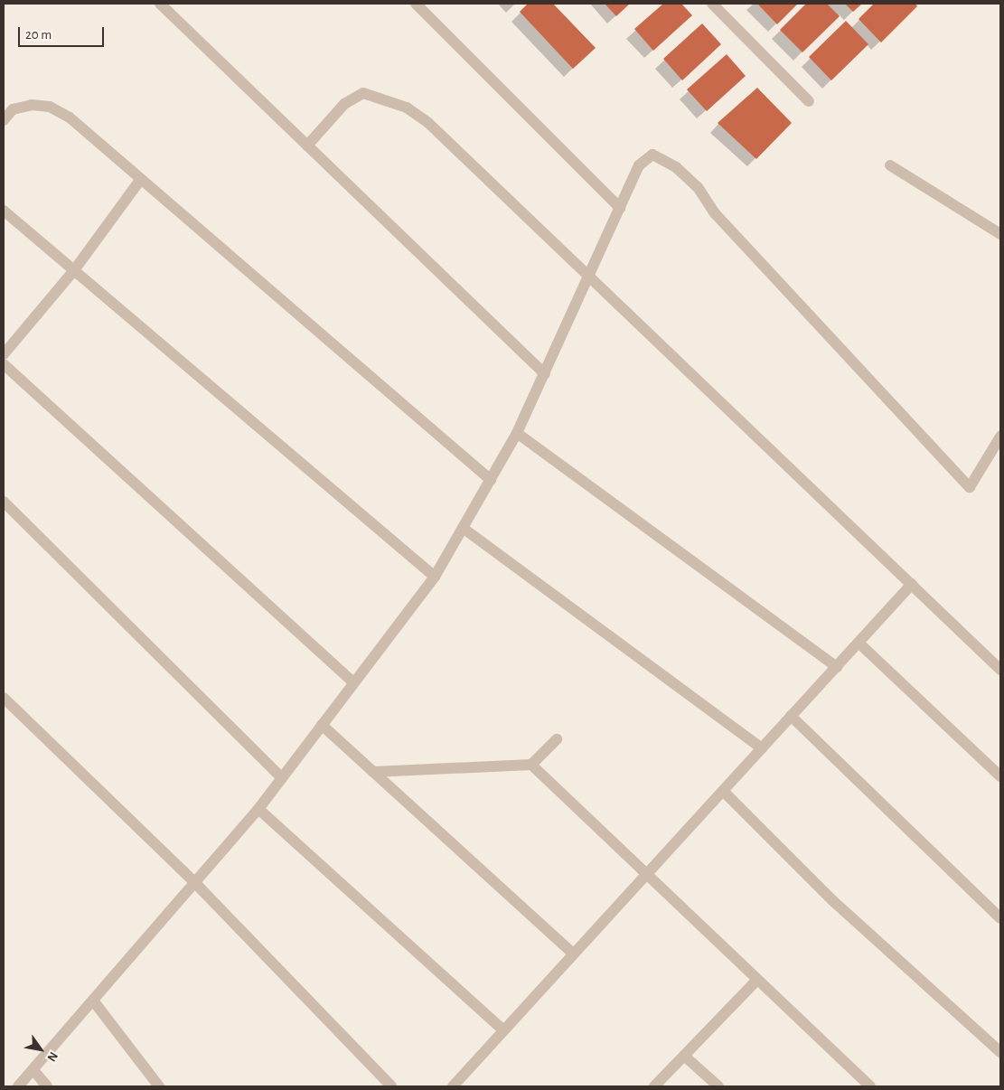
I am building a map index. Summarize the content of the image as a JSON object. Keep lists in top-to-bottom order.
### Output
{
  "scale_bar": "20 m",
  "north": "bottom right"
}
